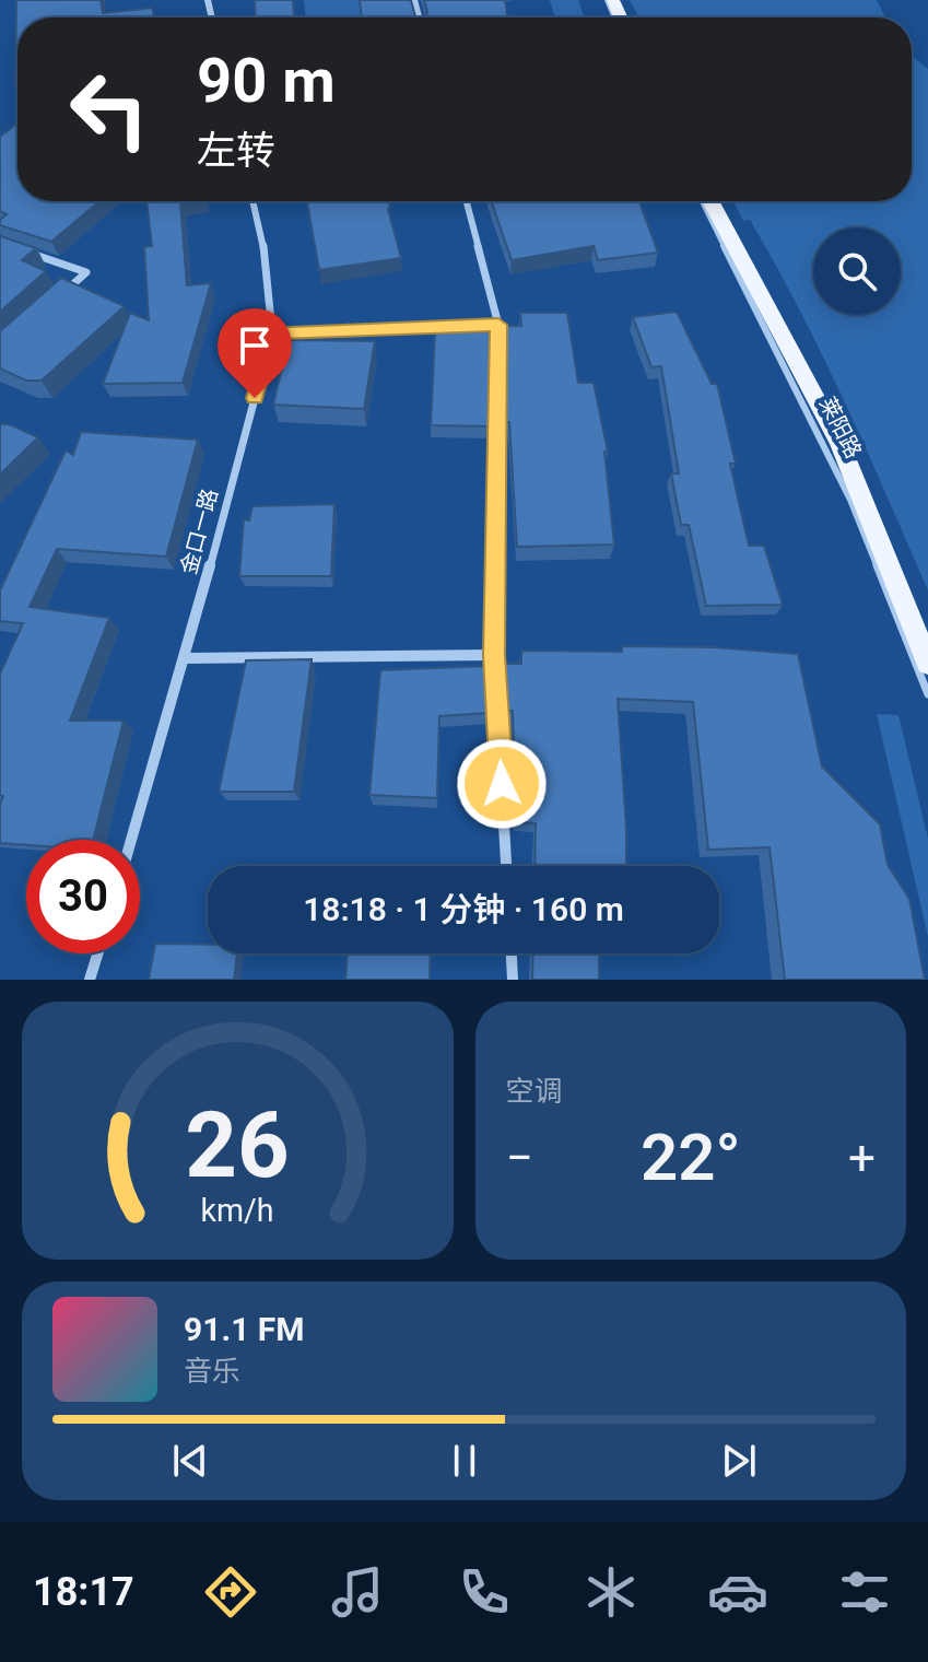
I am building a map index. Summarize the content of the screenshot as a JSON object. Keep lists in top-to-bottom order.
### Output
{
  "streets": {
    "main road": ["莱阳路"],
    "street": ["金口一路"]
  },
  "page": {
    "turn": ["90 m", "左转"],
    "limit": "30",
    "trip": "18:18 · 1 分钟 · 160 m",
    "tile": "空调",
    "heat": ["−", "22°", "+"],
    "song": ["91.1 FM", "音乐"],
    "tabs": "18:17",
    "gauge": ["26", "km/h"]
  }
}
